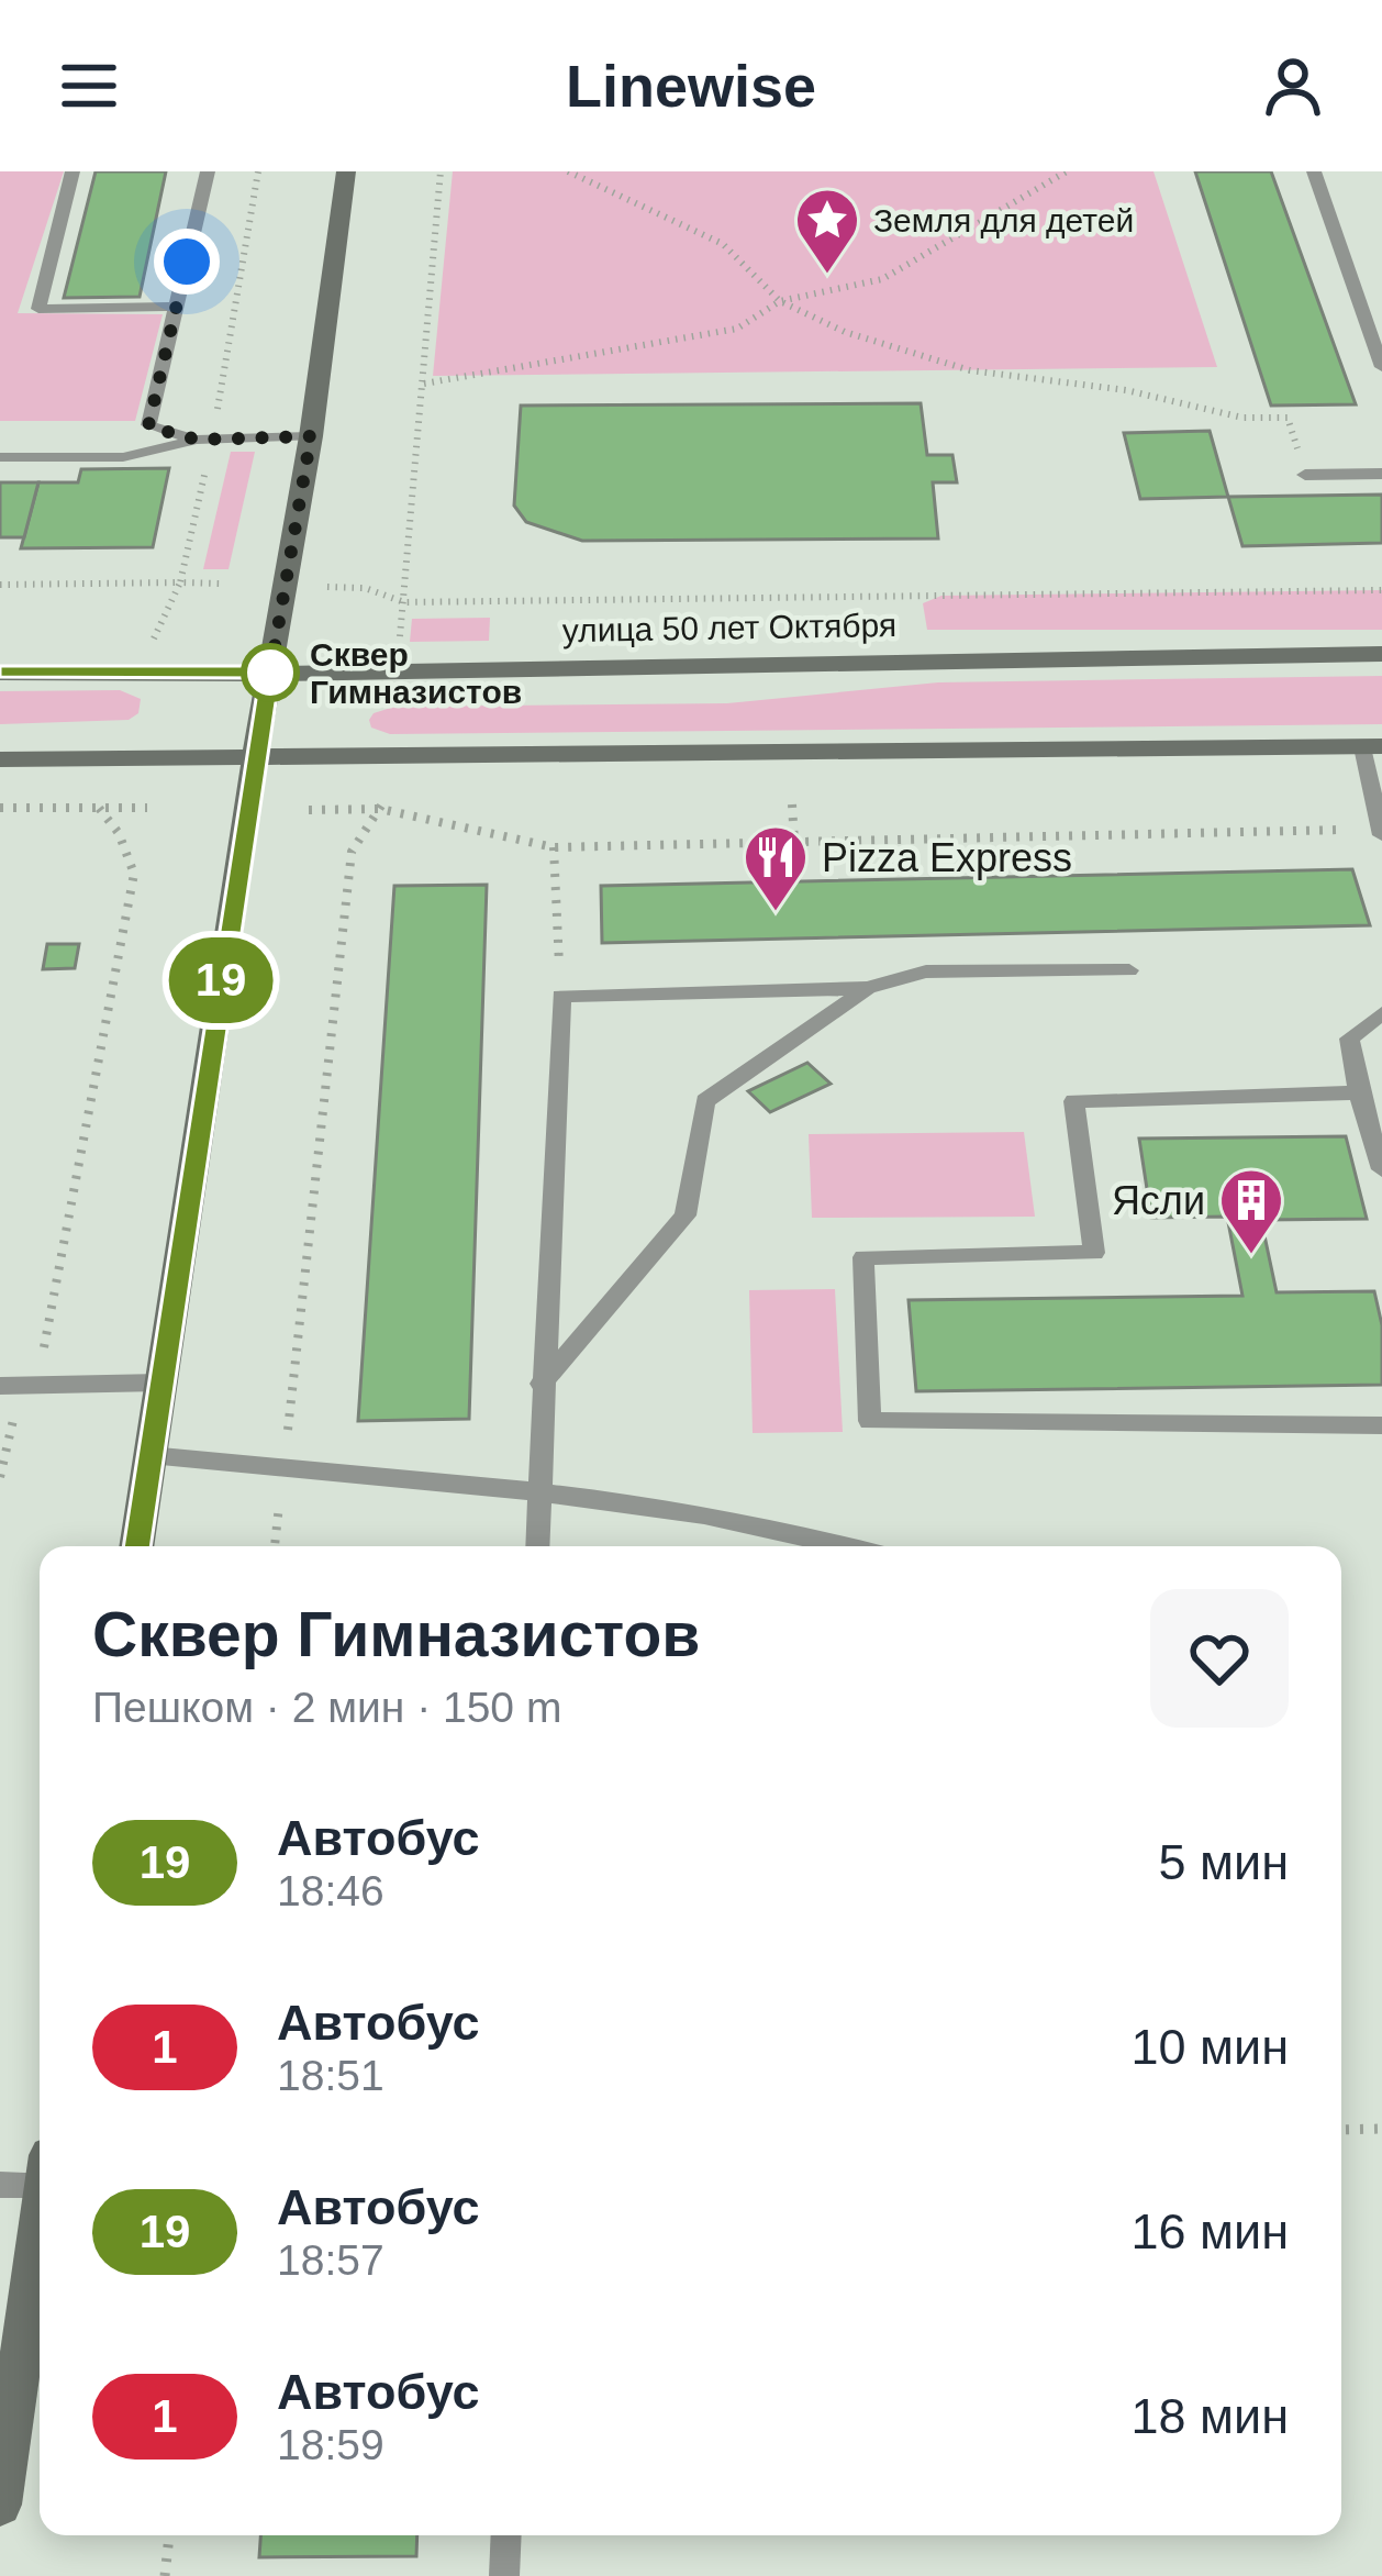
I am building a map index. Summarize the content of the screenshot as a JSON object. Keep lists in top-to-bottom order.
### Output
{
  "streets": {
    "main road": ["улица 50 лет Октября"]
  },
  "places": {
    "place": ["Земля для детей"],
    "other": ["Сквер Гимназистов"],
    "restaurant": ["Pizza Express"],
    "building": ["Ясли"]
  },
  "lines": ["bus line 19"],
  "page": {
    "header": "Linewise",
    "on_map": "19",
    "heading": ["Сквер Гимназистов", "Пешком · 2 мин · 150 m"],
    "list": [
      {
        "mark": "19",
        "name": "Автобус",
        "note": "18:46",
        "value": "5 мин"
      },
      {
        "mark": "1",
        "name": "Автобус",
        "note": "18:51",
        "value": "10 мин"
      },
      {
        "mark": "19",
        "name": "Автобус",
        "note": "18:57",
        "value": "16 мин"
      },
      {
        "mark": "1",
        "name": "Автобус",
        "note": "18:59",
        "value": "18 мин"
      }
    ]
  }
}
